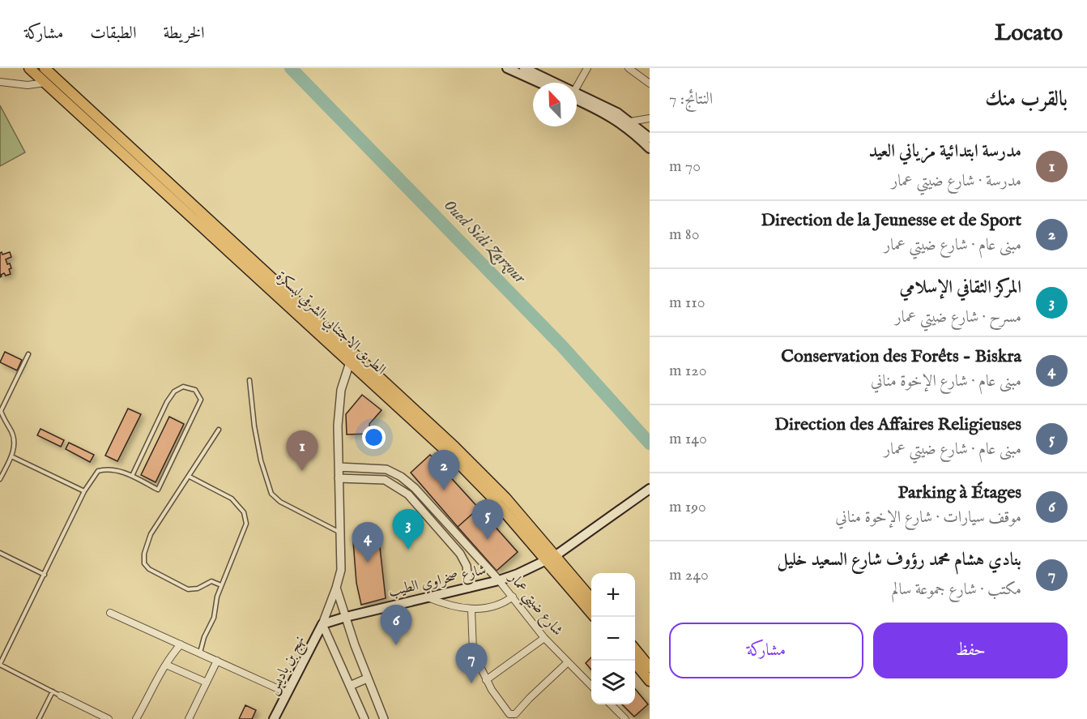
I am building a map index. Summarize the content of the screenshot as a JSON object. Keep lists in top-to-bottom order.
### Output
{
  "streets": {
    "highway": ["الطريق الاجتنابي الشرقي لبسكرة"],
    "main road": ["شارع صخراوي الطيب", "نهج بن باديس"],
    "street": ["شارع ضيتي عمار"]
  },
  "crossings": [
    ["الطريق الاجتنابي الشرقي لبسكرة", "شارع صخراوي الطيب"],
    ["شارع صخراوي الطيب", "شارع ضيتي عمار"],
    ["شارع صخراوي الطيب", "نهج بن باديس"]
  ],
  "water": ["Oued Sidi Zarzour"],
  "north": "top left",
  "page": {
    "header": "Locato",
    "nav": ["الخريطة", "الطبقات", "مشاركة"],
    "heading": ["بالقرب منك", "النتائج: 7"],
    "list": [
      {
        "mark": "1",
        "name": "مدرسة ابتدائية مزياني العيد",
        "note": "مدرسة · شارع ضيتي عمار",
        "value": "70 m"
      },
      {
        "mark": "2",
        "name": "Direction de la Jeunesse et de Sport",
        "note": "مبنى عام · شارع ضيتي عمار",
        "value": "80 m"
      },
      {
        "mark": "3",
        "name": "المركز الثقافي الإسلامي",
        "note": "مسرح · شارع ضيتي عمار",
        "value": "110 m"
      },
      {
        "mark": "4",
        "name": "Conservation des Forêts - Biskra",
        "note": "مبنى عام · شارع الإخوة مناني",
        "value": "120 m"
      },
      {
        "mark": "5",
        "name": "Direction des Affaires Religieuses",
        "note": "مبنى عام · شارع ضيتي عمار",
        "value": "140 m"
      },
      {
        "mark": "6",
        "name": "Parking à Étages",
        "note": "موقف سيارات · شارع الإخوة مناني",
        "value": "190 m"
      },
      {
        "mark": "7",
        "name": "بنادي هشام محمد رؤوف شارع السعيد خليل",
        "note": "مكتب · شارع جموعة سالم",
        "value": "240 m"
      }
    ],
    "pins": [
      "1",
      "2",
      "5",
      "3",
      "4",
      "6",
      "7"
    ],
    "map_buttons": ["+", "−"],
    "buttons": ["حفظ", "مشاركة"]
  }
}
